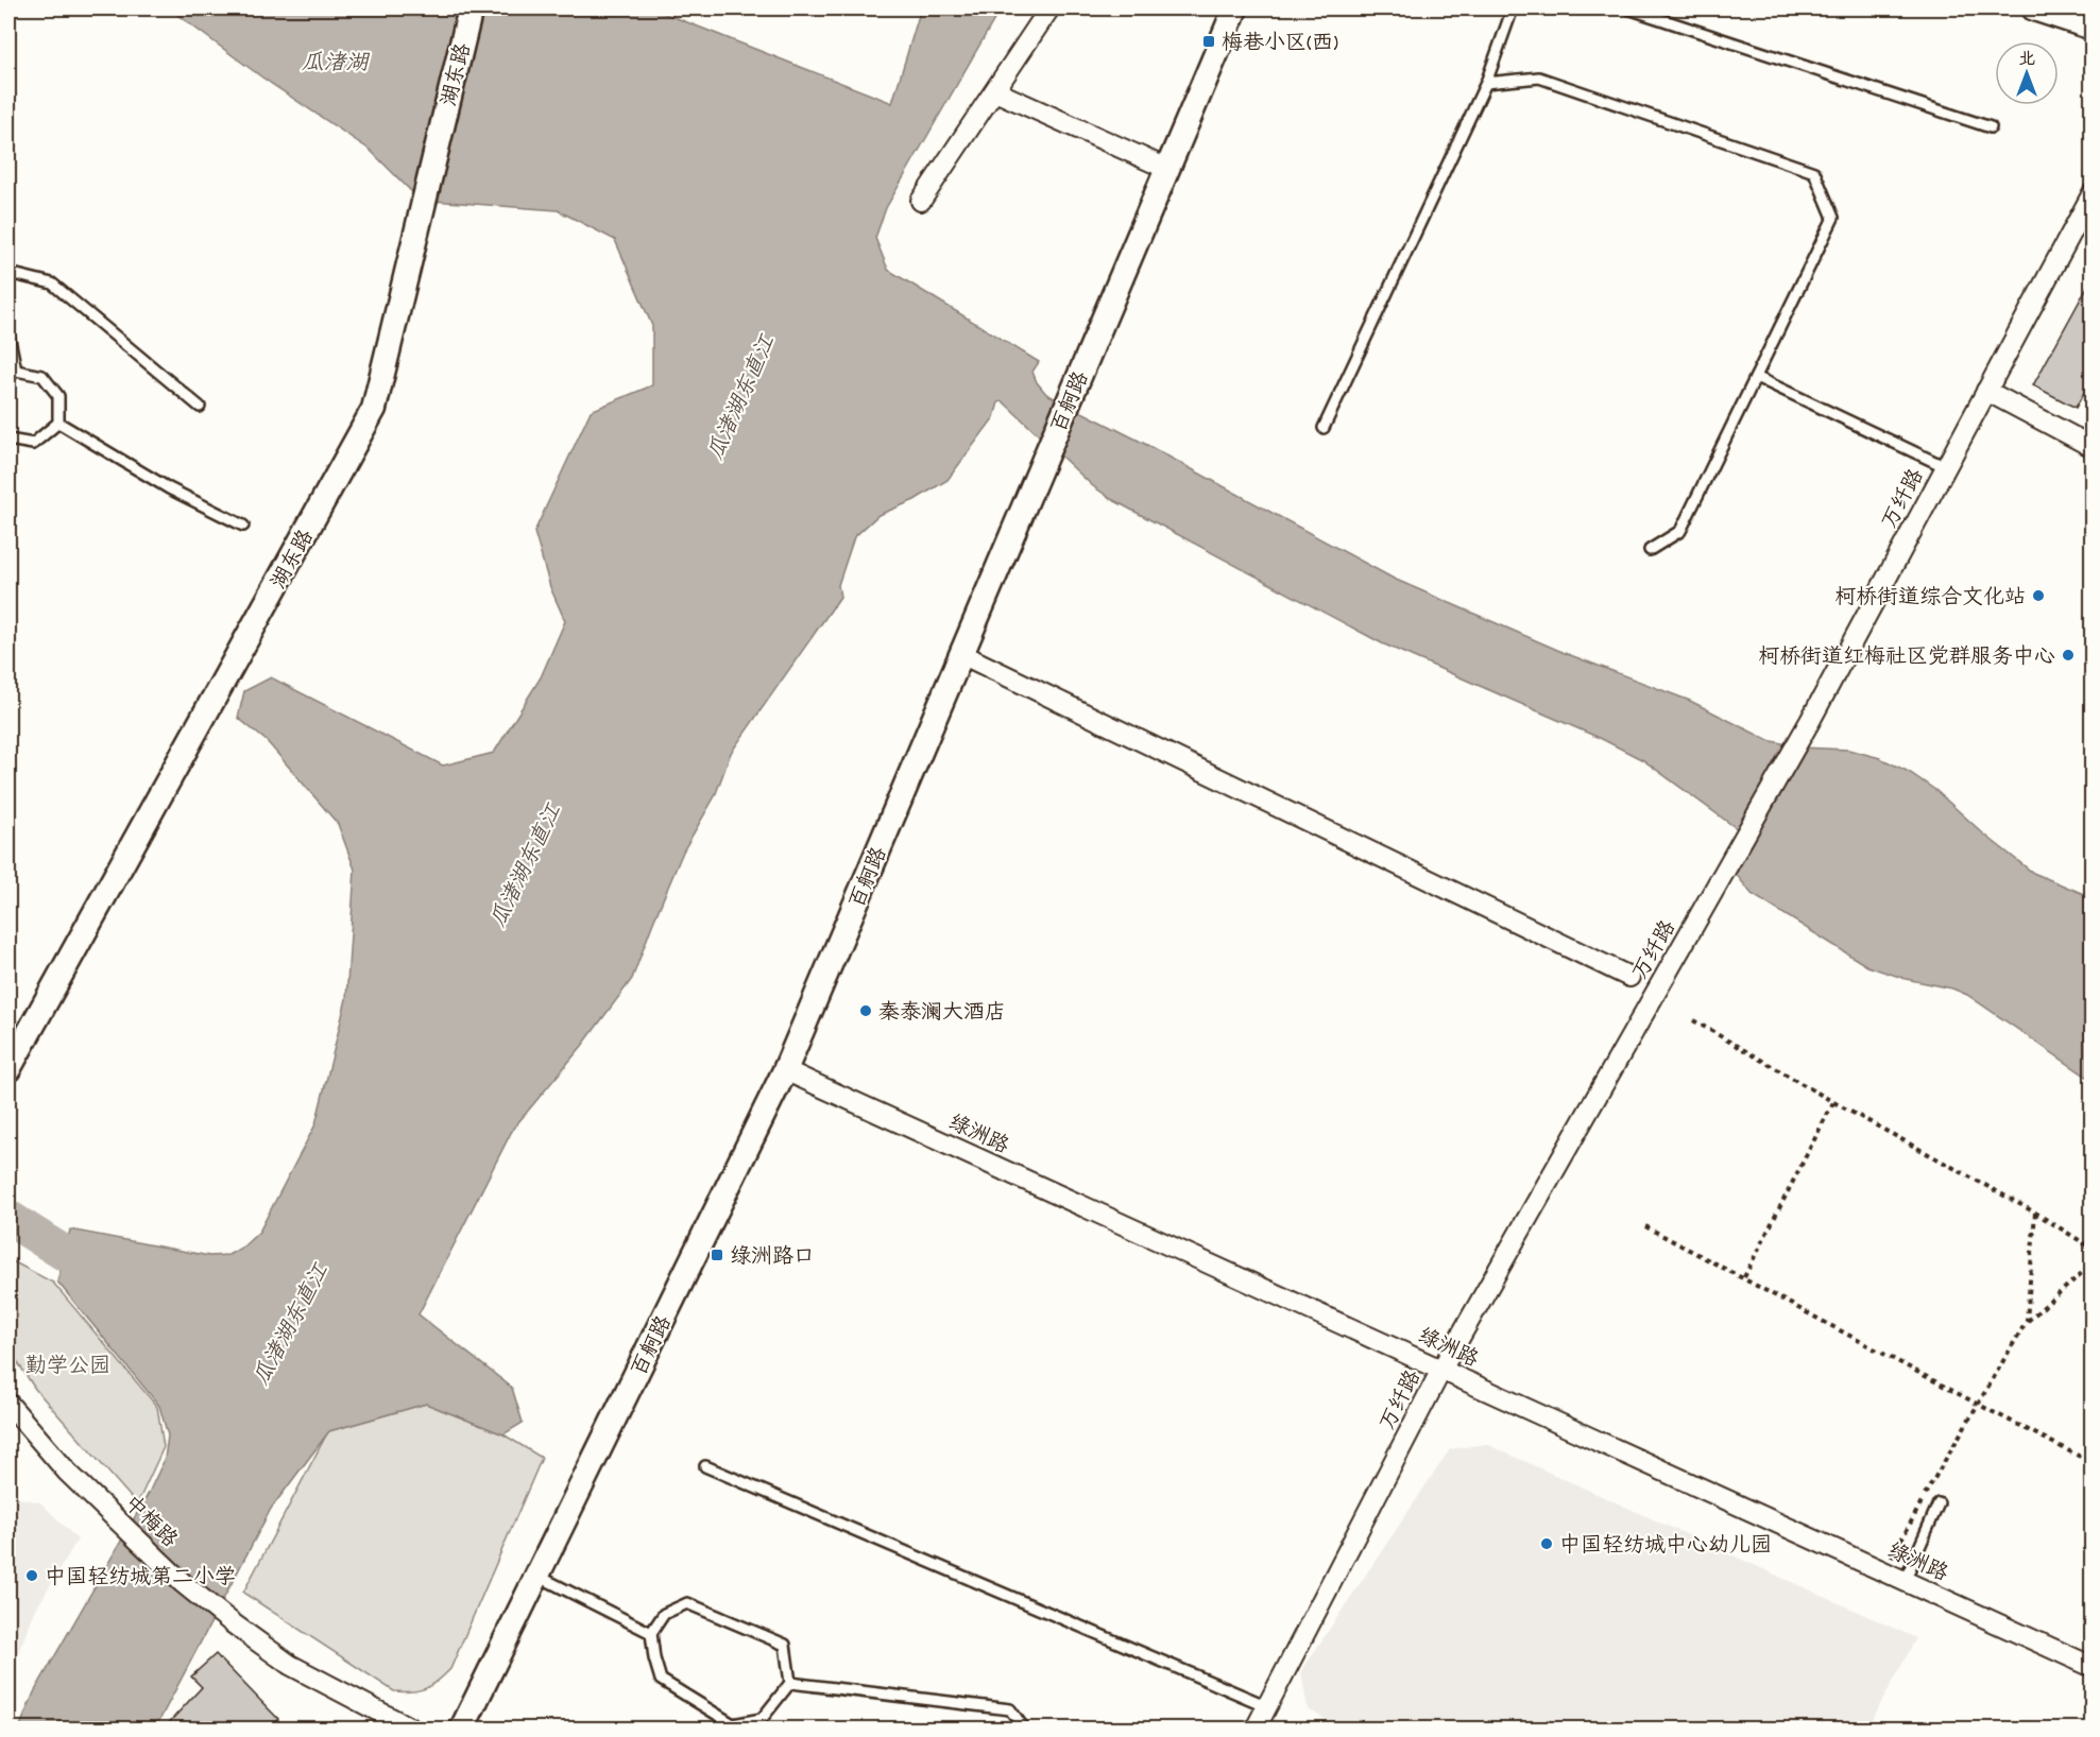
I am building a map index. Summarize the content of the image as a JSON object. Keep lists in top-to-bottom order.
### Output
{
  "streets": {
    "street": [
      "湖东路",
      "百舸路",
      "万纤路",
      "绿洲路",
      "中梅路"
    ]
  },
  "crossings": [
    ["百舸路", "绿洲路"],
    ["万纤路", "绿洲路"]
  ],
  "water": ["瓜渚湖", "瓜渚湖东直江"],
  "parks": ["勤学公园"],
  "places": {
    "transit": ["梅巷小区(西)", "绿洲路口"],
    "other": [
      "柯桥街道综合文化站",
      "柯桥街道红梅社区党群服务中心",
      "秦泰澜大酒店",
      "中国轻纺城中心幼儿园",
      "中国轻纺城第二小学"
    ]
  },
  "north": "top"
}
